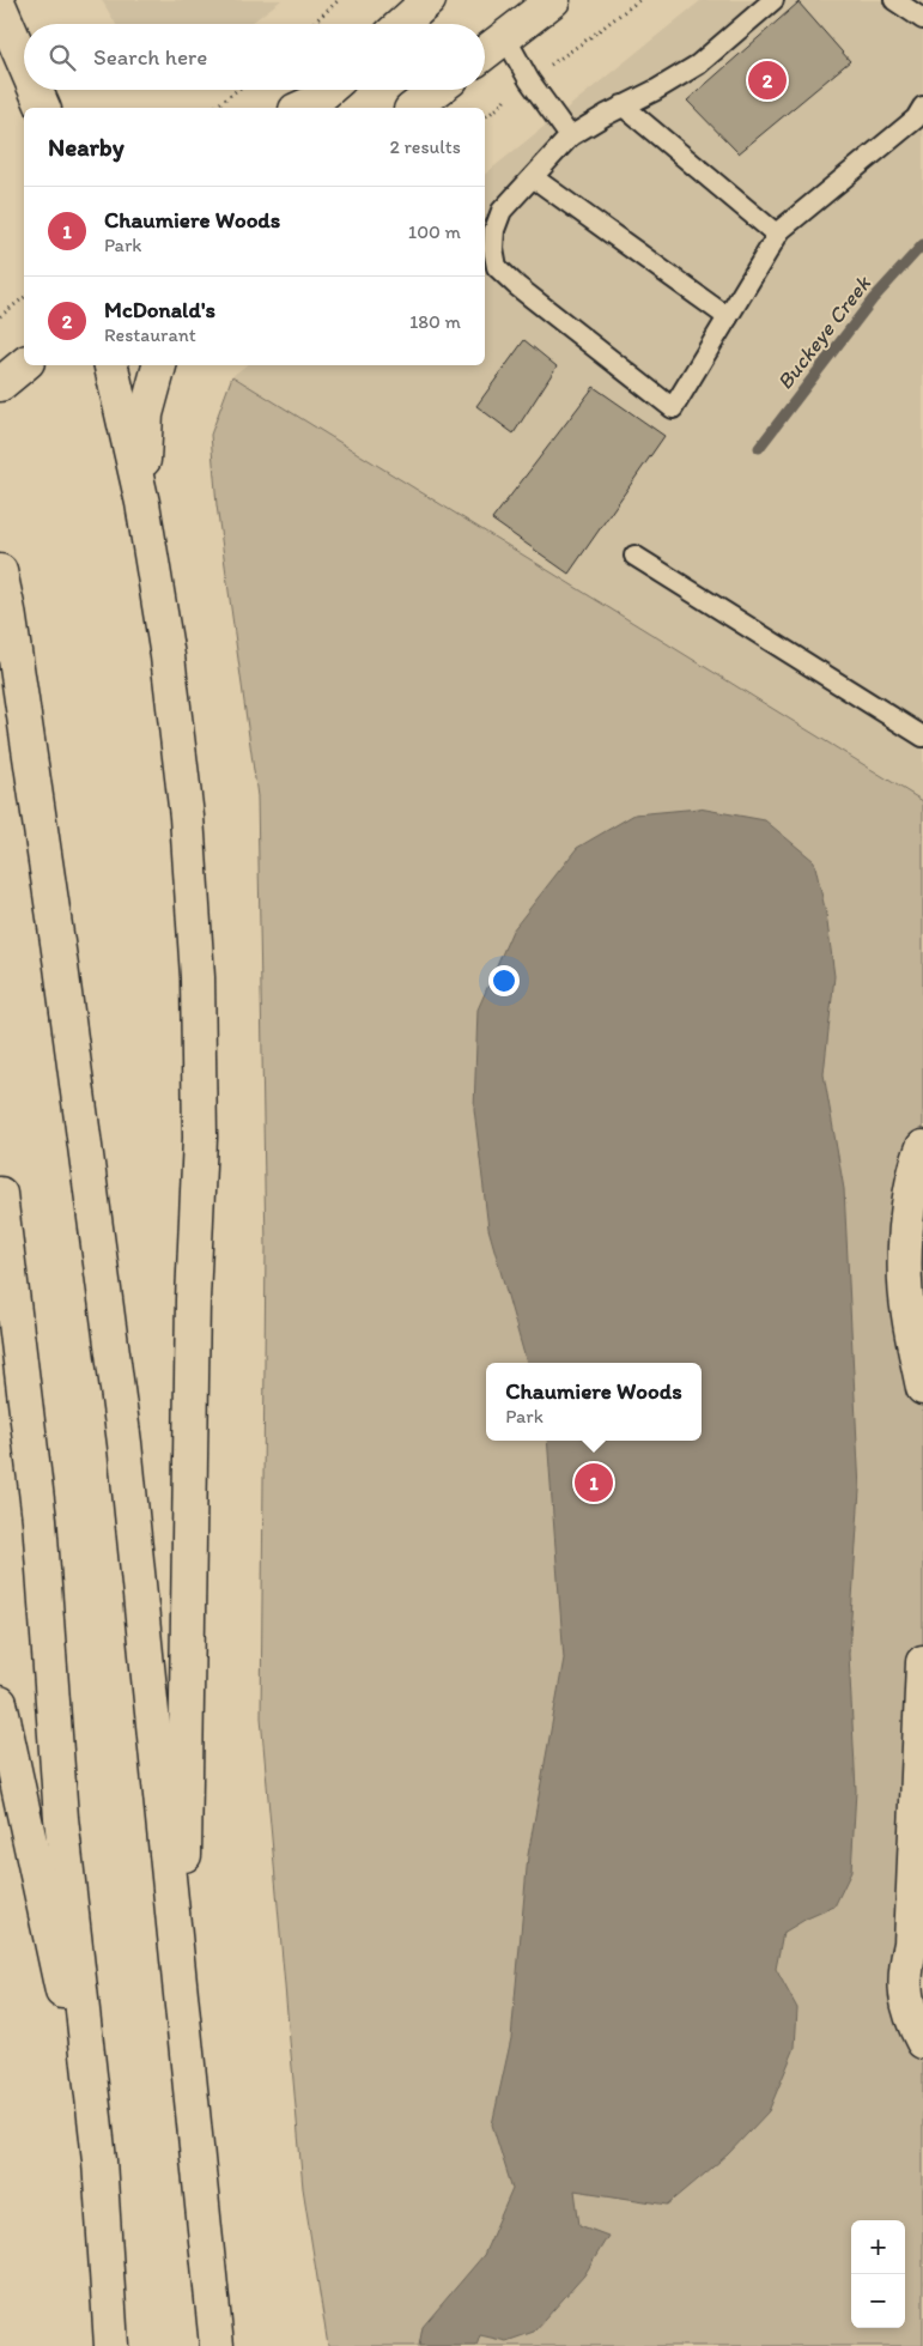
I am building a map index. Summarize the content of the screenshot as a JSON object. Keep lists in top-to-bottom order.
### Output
{
  "water": ["Buckeye Creek"],
  "page": {
    "search": "Search here",
    "pins": ["2", "1"],
    "heading": ["Nearby", "2 results"],
    "list": [
      {
        "mark": "1",
        "name": "Chaumiere Woods",
        "note": "Park",
        "value": "100 m"
      },
      {
        "mark": "2",
        "name": "McDonald's",
        "note": "Restaurant",
        "value": "180 m"
      }
    ],
    "popup": ["Chaumiere Woods", "Park"],
    "map_buttons": ["+", "−"]
  }
}
